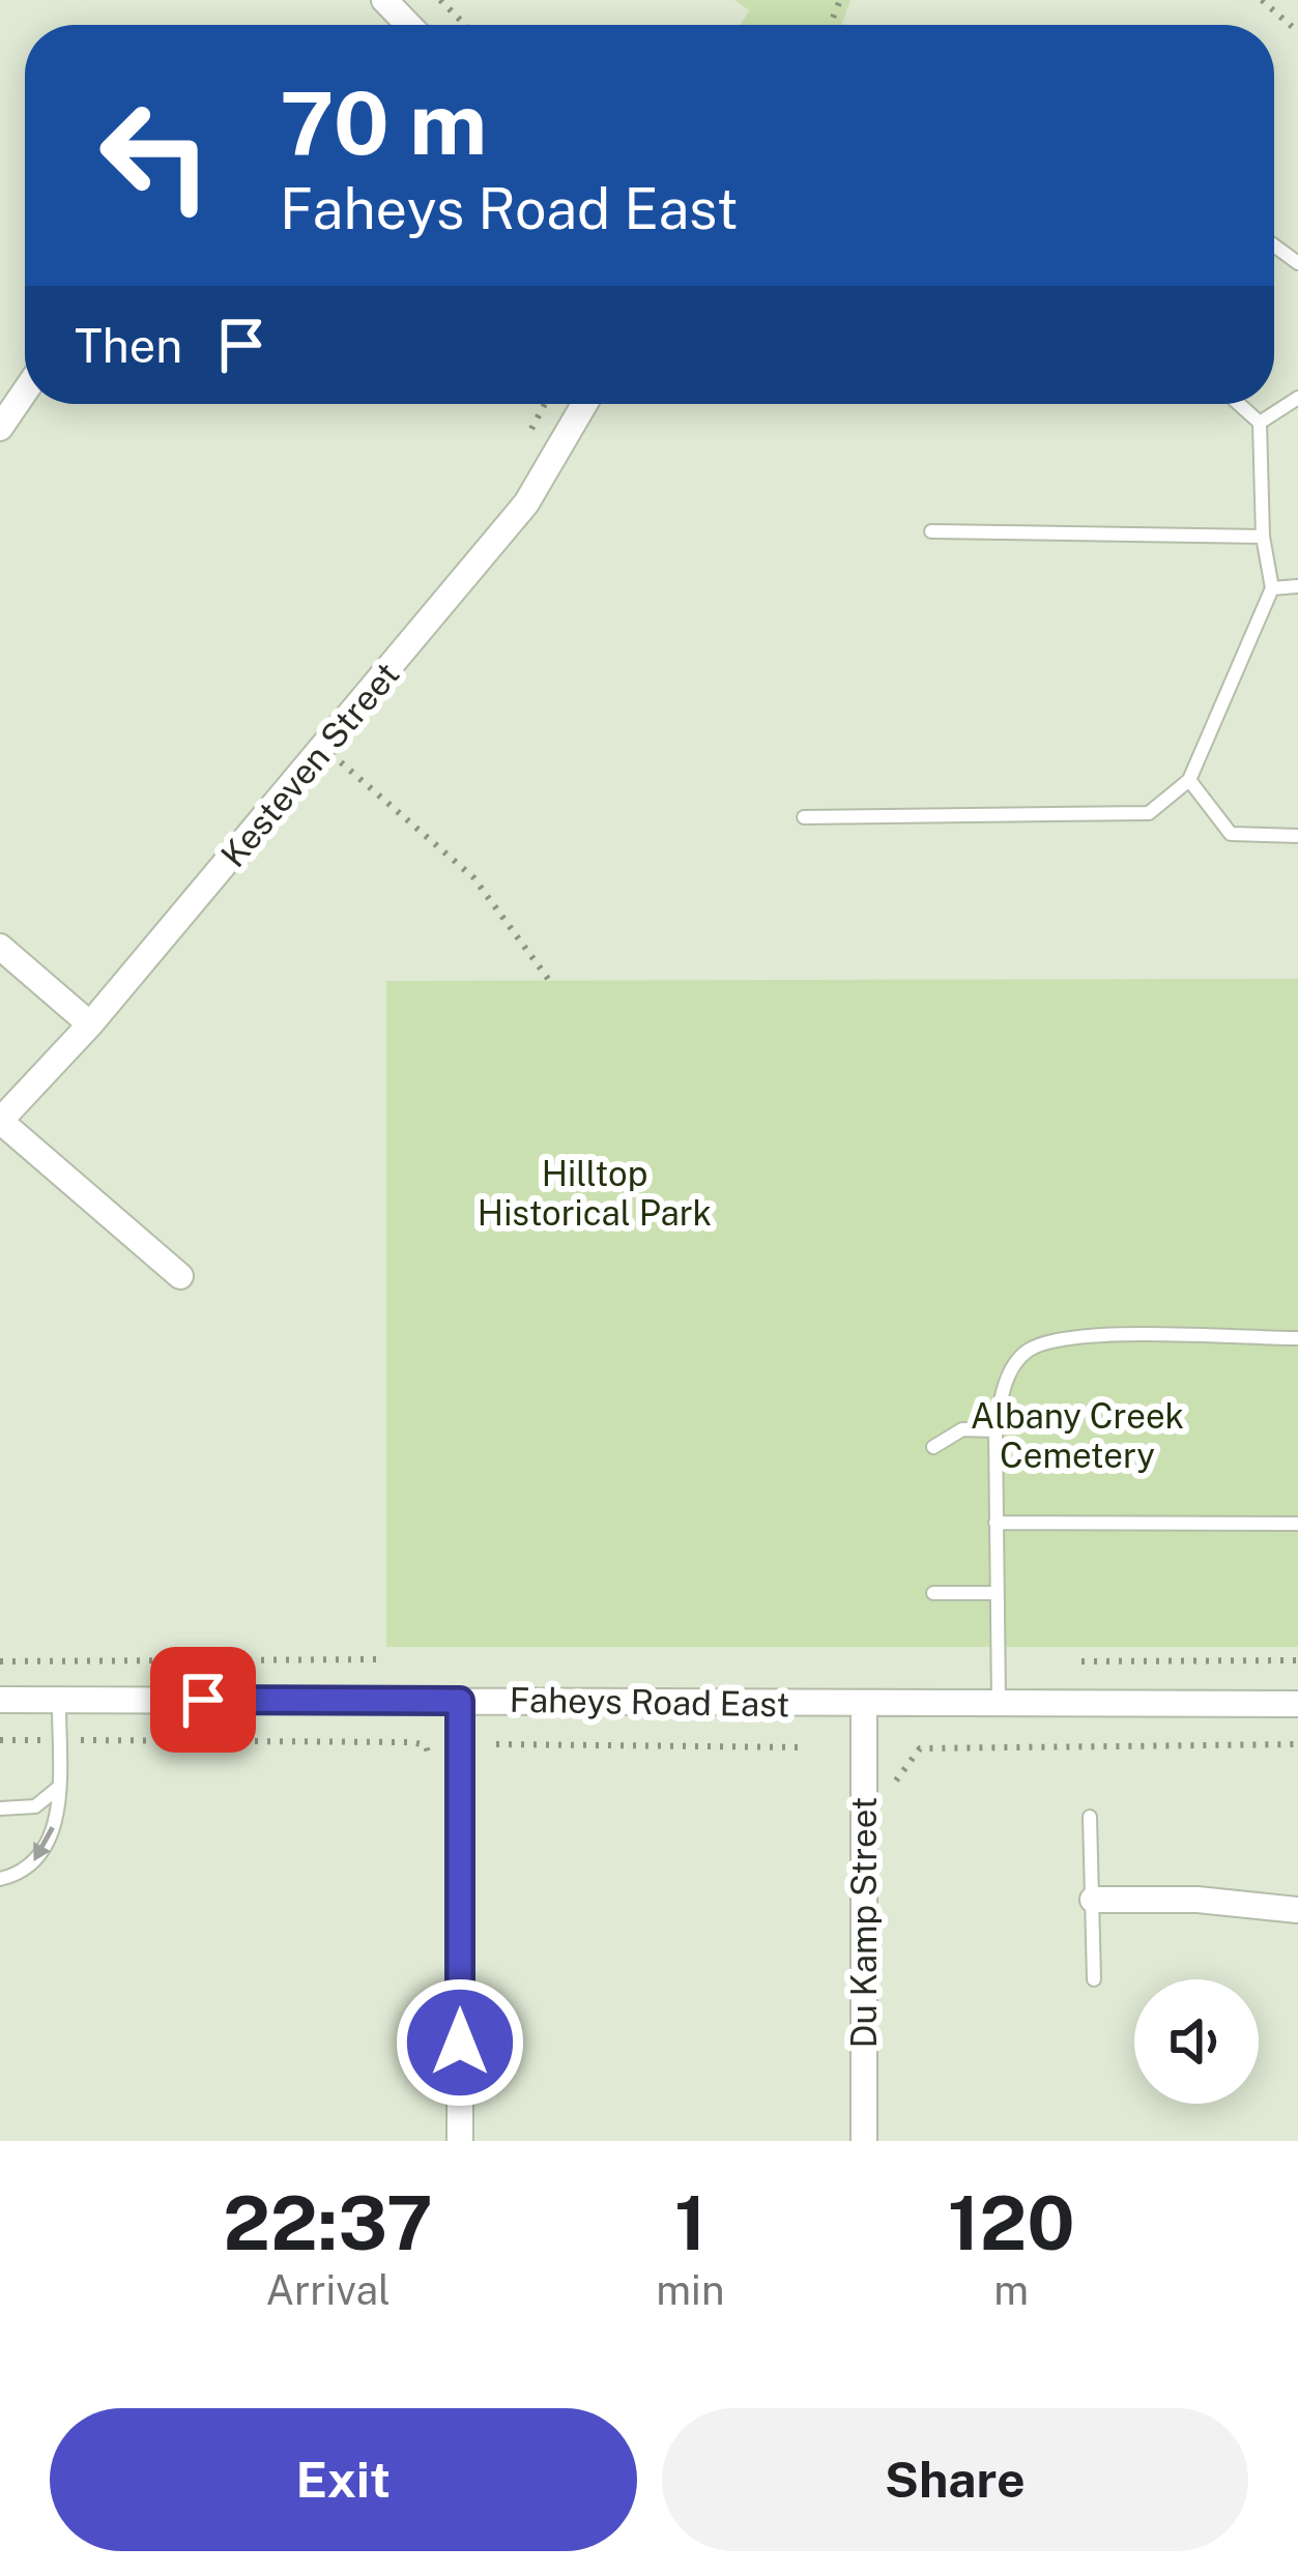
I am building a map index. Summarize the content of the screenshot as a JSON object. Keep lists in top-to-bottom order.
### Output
{
  "streets": {
    "street": ["Kesteven Street", "Faheys Road East", "Du Kamp Street"]
  },
  "crossings": [
    ["Faheys Road East", "Du Kamp Street"]
  ],
  "parks": ["Hilltop Historical Park", "Albany Creek Cemetery"],
  "page": {
    "turn": ["70 m", "Faheys Road East"],
    "then": "Then",
    "eta": [
      "22:37",
      "Arrival",
      "1",
      "min",
      "120",
      "m"
    ],
    "buttons": ["Exit", "Share"]
  }
}
